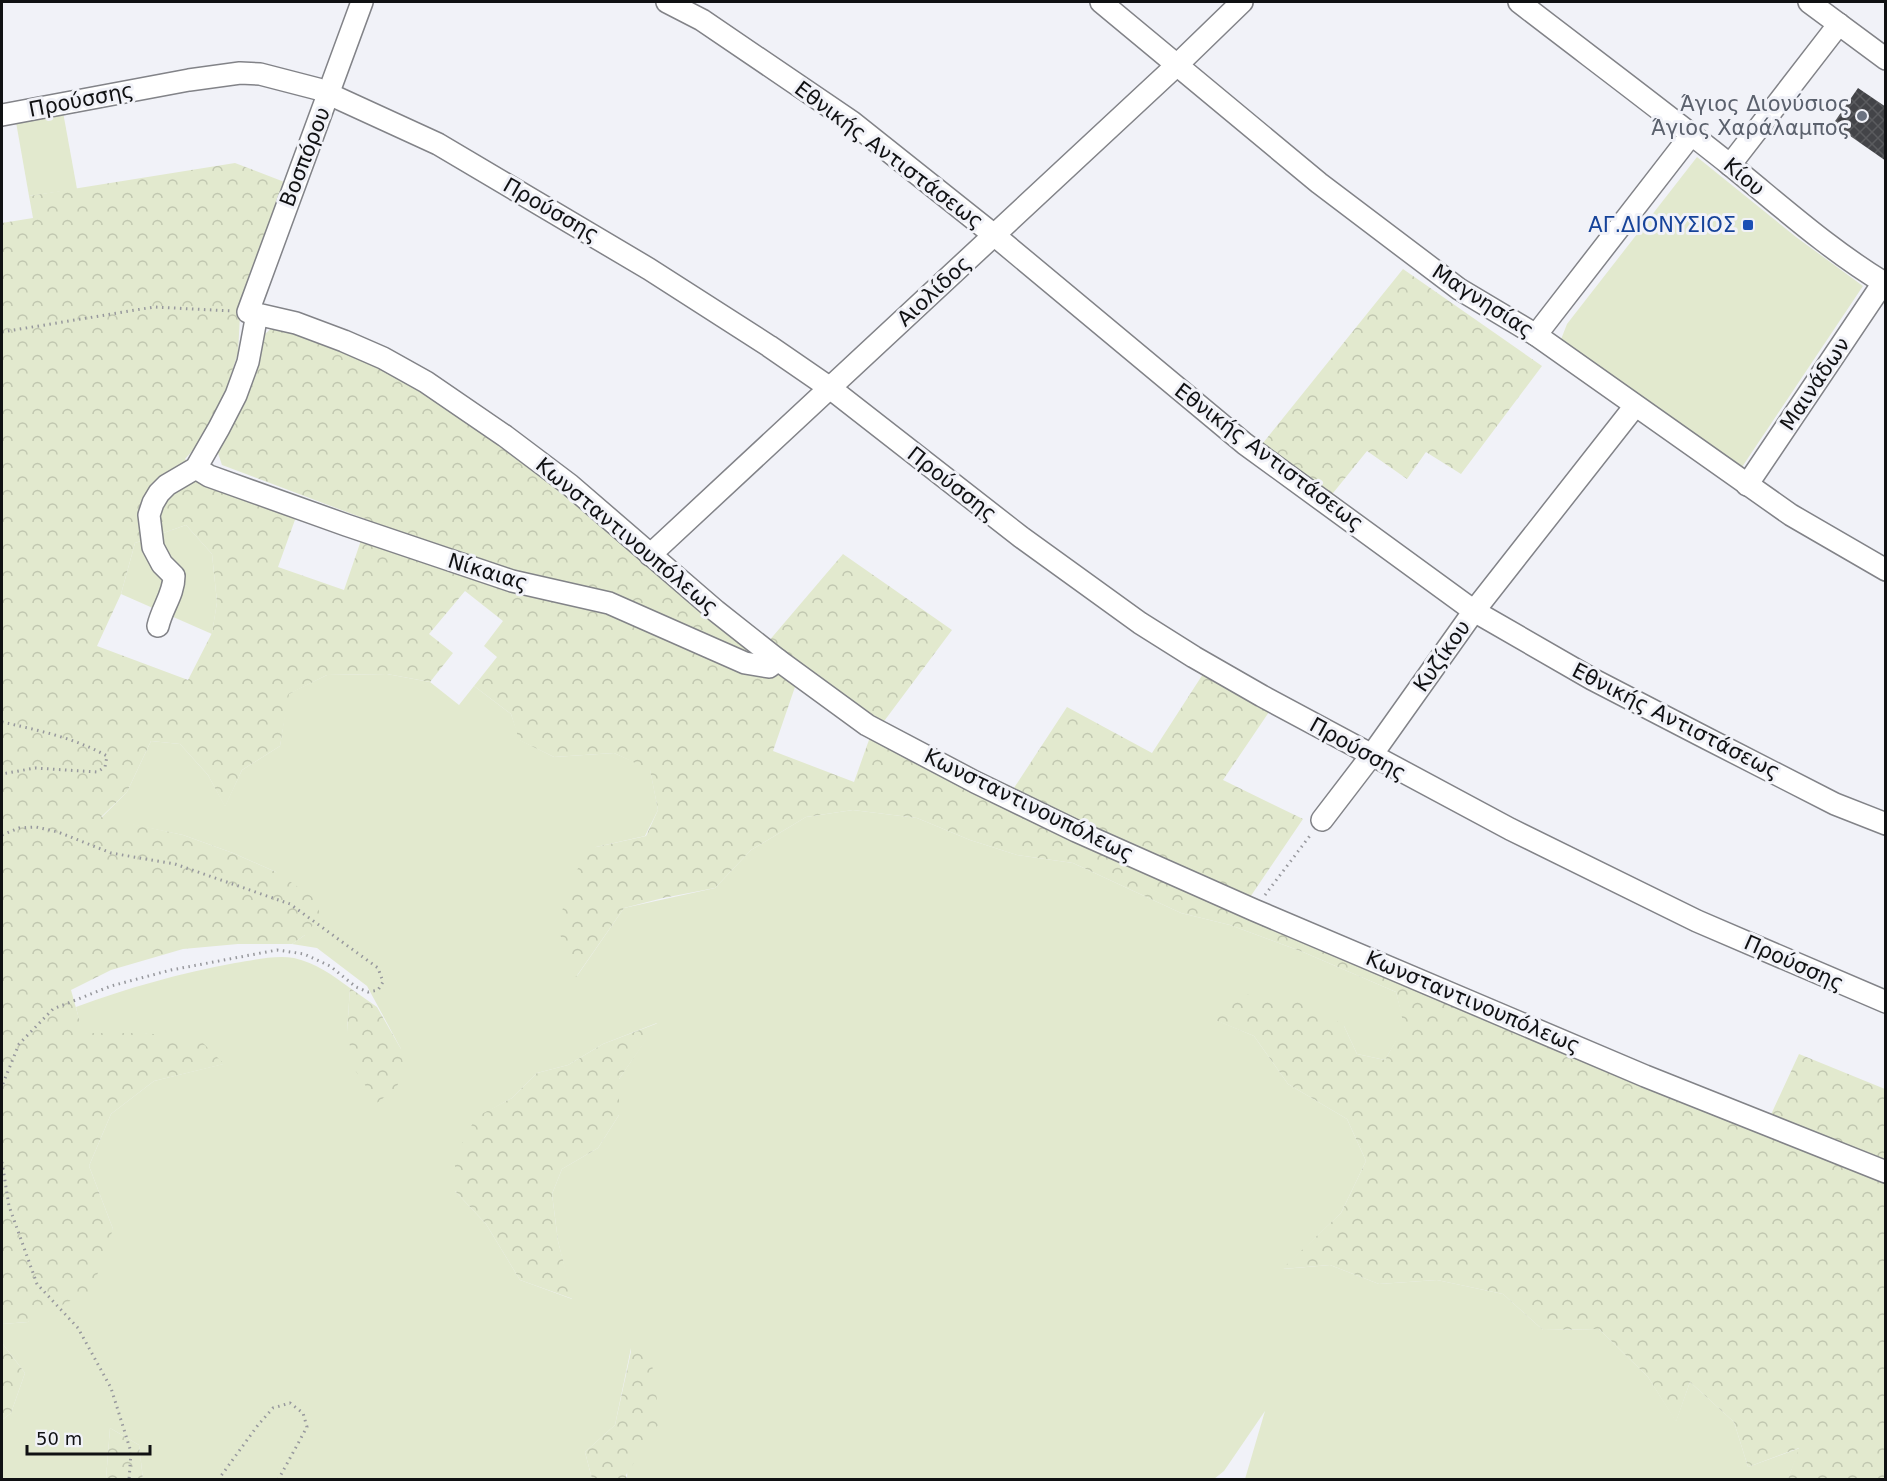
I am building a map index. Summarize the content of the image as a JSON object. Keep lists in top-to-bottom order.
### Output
{
  "streets": {
    "street": [
      "Προύσσης",
      "Εθνικής Αντιστάσεως",
      "Βοσπόρου",
      "Κίου",
      "Αιολίδος",
      "Μαγνησίας",
      "Μαινάδων",
      "Κωνσταντινουπόλεως",
      "Νίκαιας",
      "Κυζίκου"
    ]
  },
  "crossings": [
    ["Προύσσης", "Βοσπόρου"],
    ["Προύσσης", "Αιολίδος"],
    ["Προύσσης", "Κυζίκου"],
    ["Εθνικής Αντιστάσεως", "Αιολίδος"],
    ["Εθνικής Αντιστάσεως", "Κυζίκου"],
    ["Βοσπόρου", "Κωνσταντινουπόλεως"],
    ["Βοσπόρου", "Νίκαιας"],
    ["Κίου", "Μαινάδων"],
    ["Αιολίδος", "Μαγνησίας"],
    ["Αιολίδος", "Κωνσταντινουπόλεως"],
    ["Μαγνησίας", "Μαινάδων"],
    ["Μαγνησίας", "Κυζίκου"],
    ["Κωνσταντινουπόλεως", "Νίκαιας"]
  ],
  "places": {
    "other": ["Άγιος Διονύσιος Άγιος Χαράλαμπος"],
    "transit": ["ΑΓ.ΔΙΟΝΥΣΙΟΣ"]
  },
  "scale_bar": "50 m"
}
